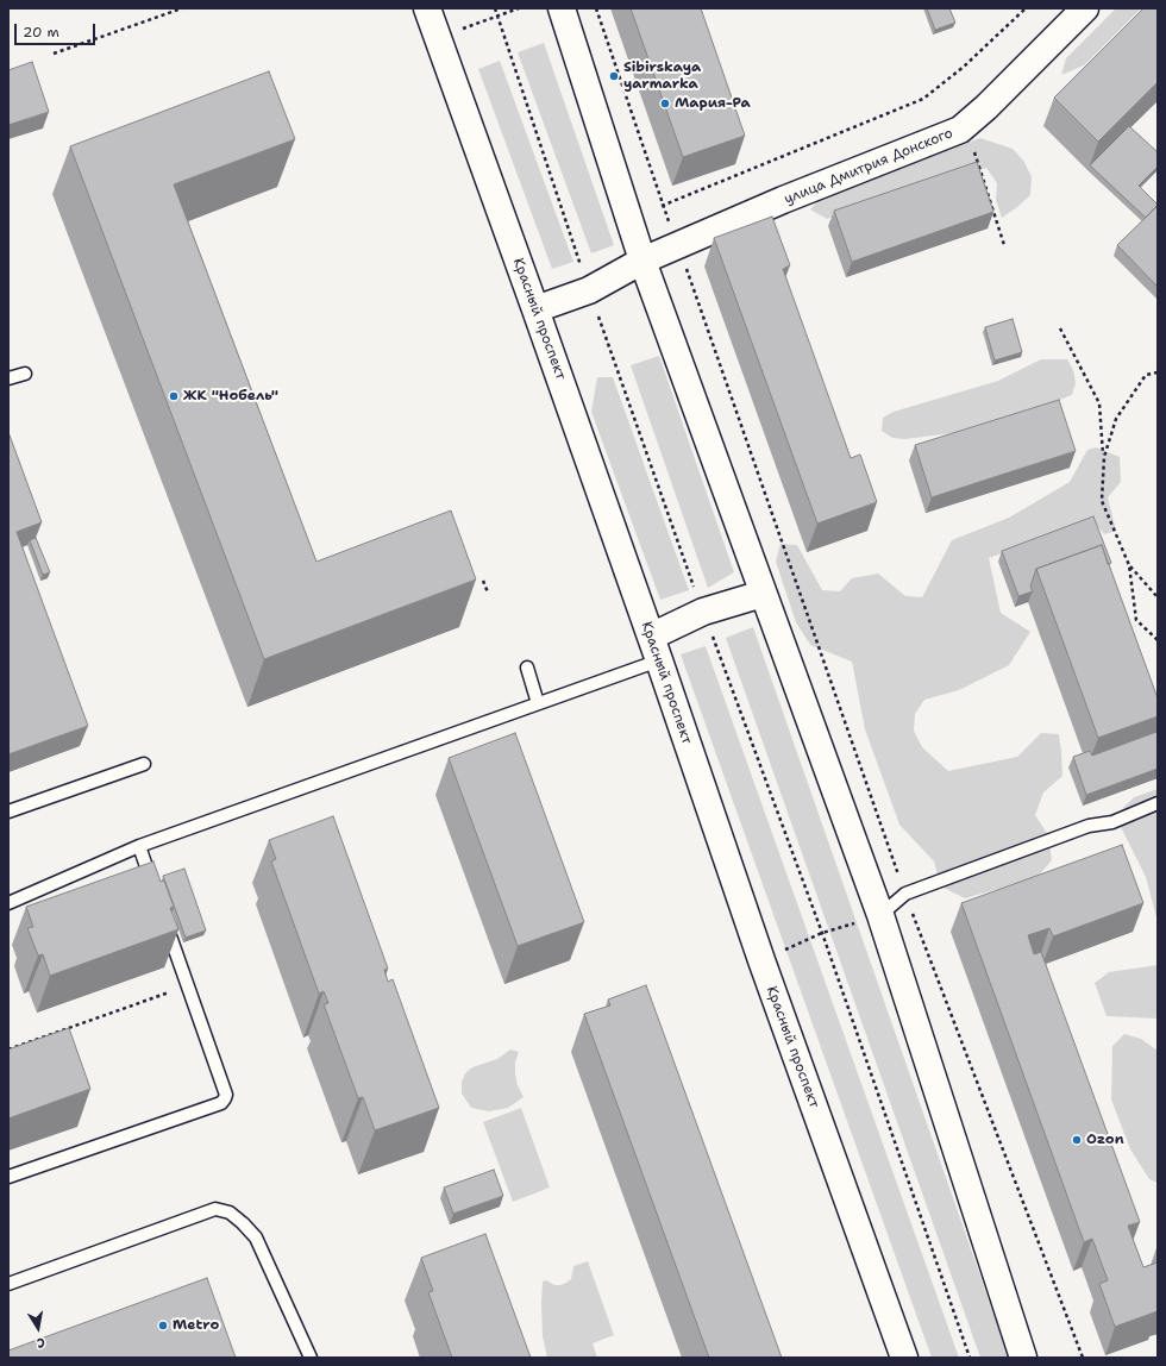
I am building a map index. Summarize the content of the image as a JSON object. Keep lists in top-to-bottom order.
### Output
{
  "streets": {
    "main road": ["улица Дмитрия Донского", "Красный проспект"]
  },
  "crossings": [
    ["улица Дмитрия Донского", "Красный проспект"]
  ],
  "places": [
    "Sibirskaya yarmarka",
    "Мария-Ра",
    "ЖК \"Нобель\"",
    "Ozon",
    "Metro"
  ],
  "scale_bar": "20 m",
  "north": "bottom"
}
